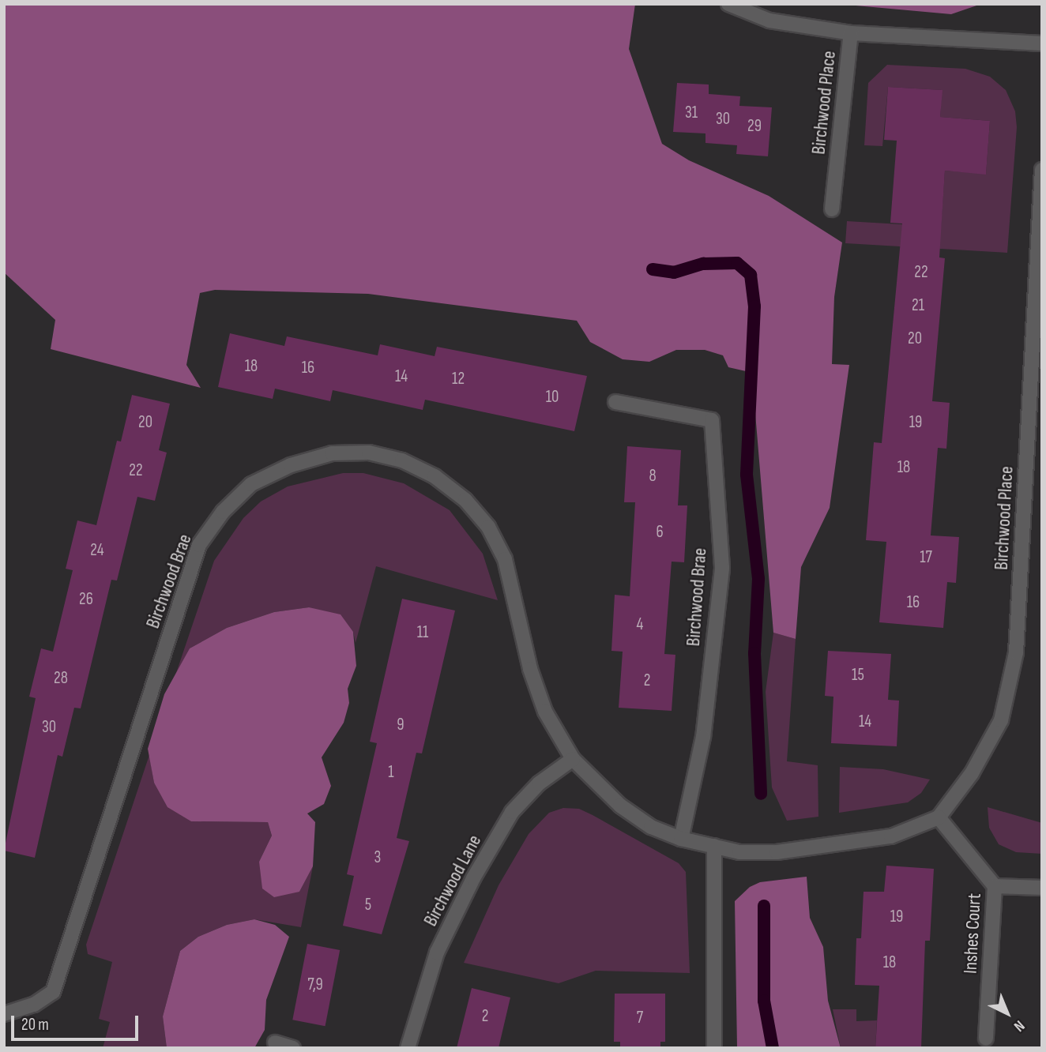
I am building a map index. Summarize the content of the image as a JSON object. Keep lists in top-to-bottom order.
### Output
{
  "streets": {
    "street": [
      "Birchwood Place",
      "Birchwood Brae",
      "Birchwood Lane",
      "Inshes Court"
    ]
  },
  "crossings": [
    ["Birchwood Place", "Birchwood Brae"],
    ["Birchwood Place", "Inshes Court"],
    ["Birchwood Brae", "Birchwood Lane"],
    ["Birchwood Brae", "Inshes Court"]
  ],
  "house_numbers": [
    "31",
    "30",
    "29",
    "22",
    "21",
    "20",
    "18",
    "16",
    "14",
    "12",
    "10",
    "20",
    "19",
    "18",
    "22",
    "8",
    "6",
    "24",
    "17",
    "26",
    "16",
    "4",
    "11",
    "15",
    "28",
    "2",
    "14",
    "9",
    "30",
    "1",
    "3",
    "5",
    "19",
    "18",
    "7,9",
    "2",
    "7"
  ],
  "scale_bar": "20 m",
  "north": "bottom right"
}
